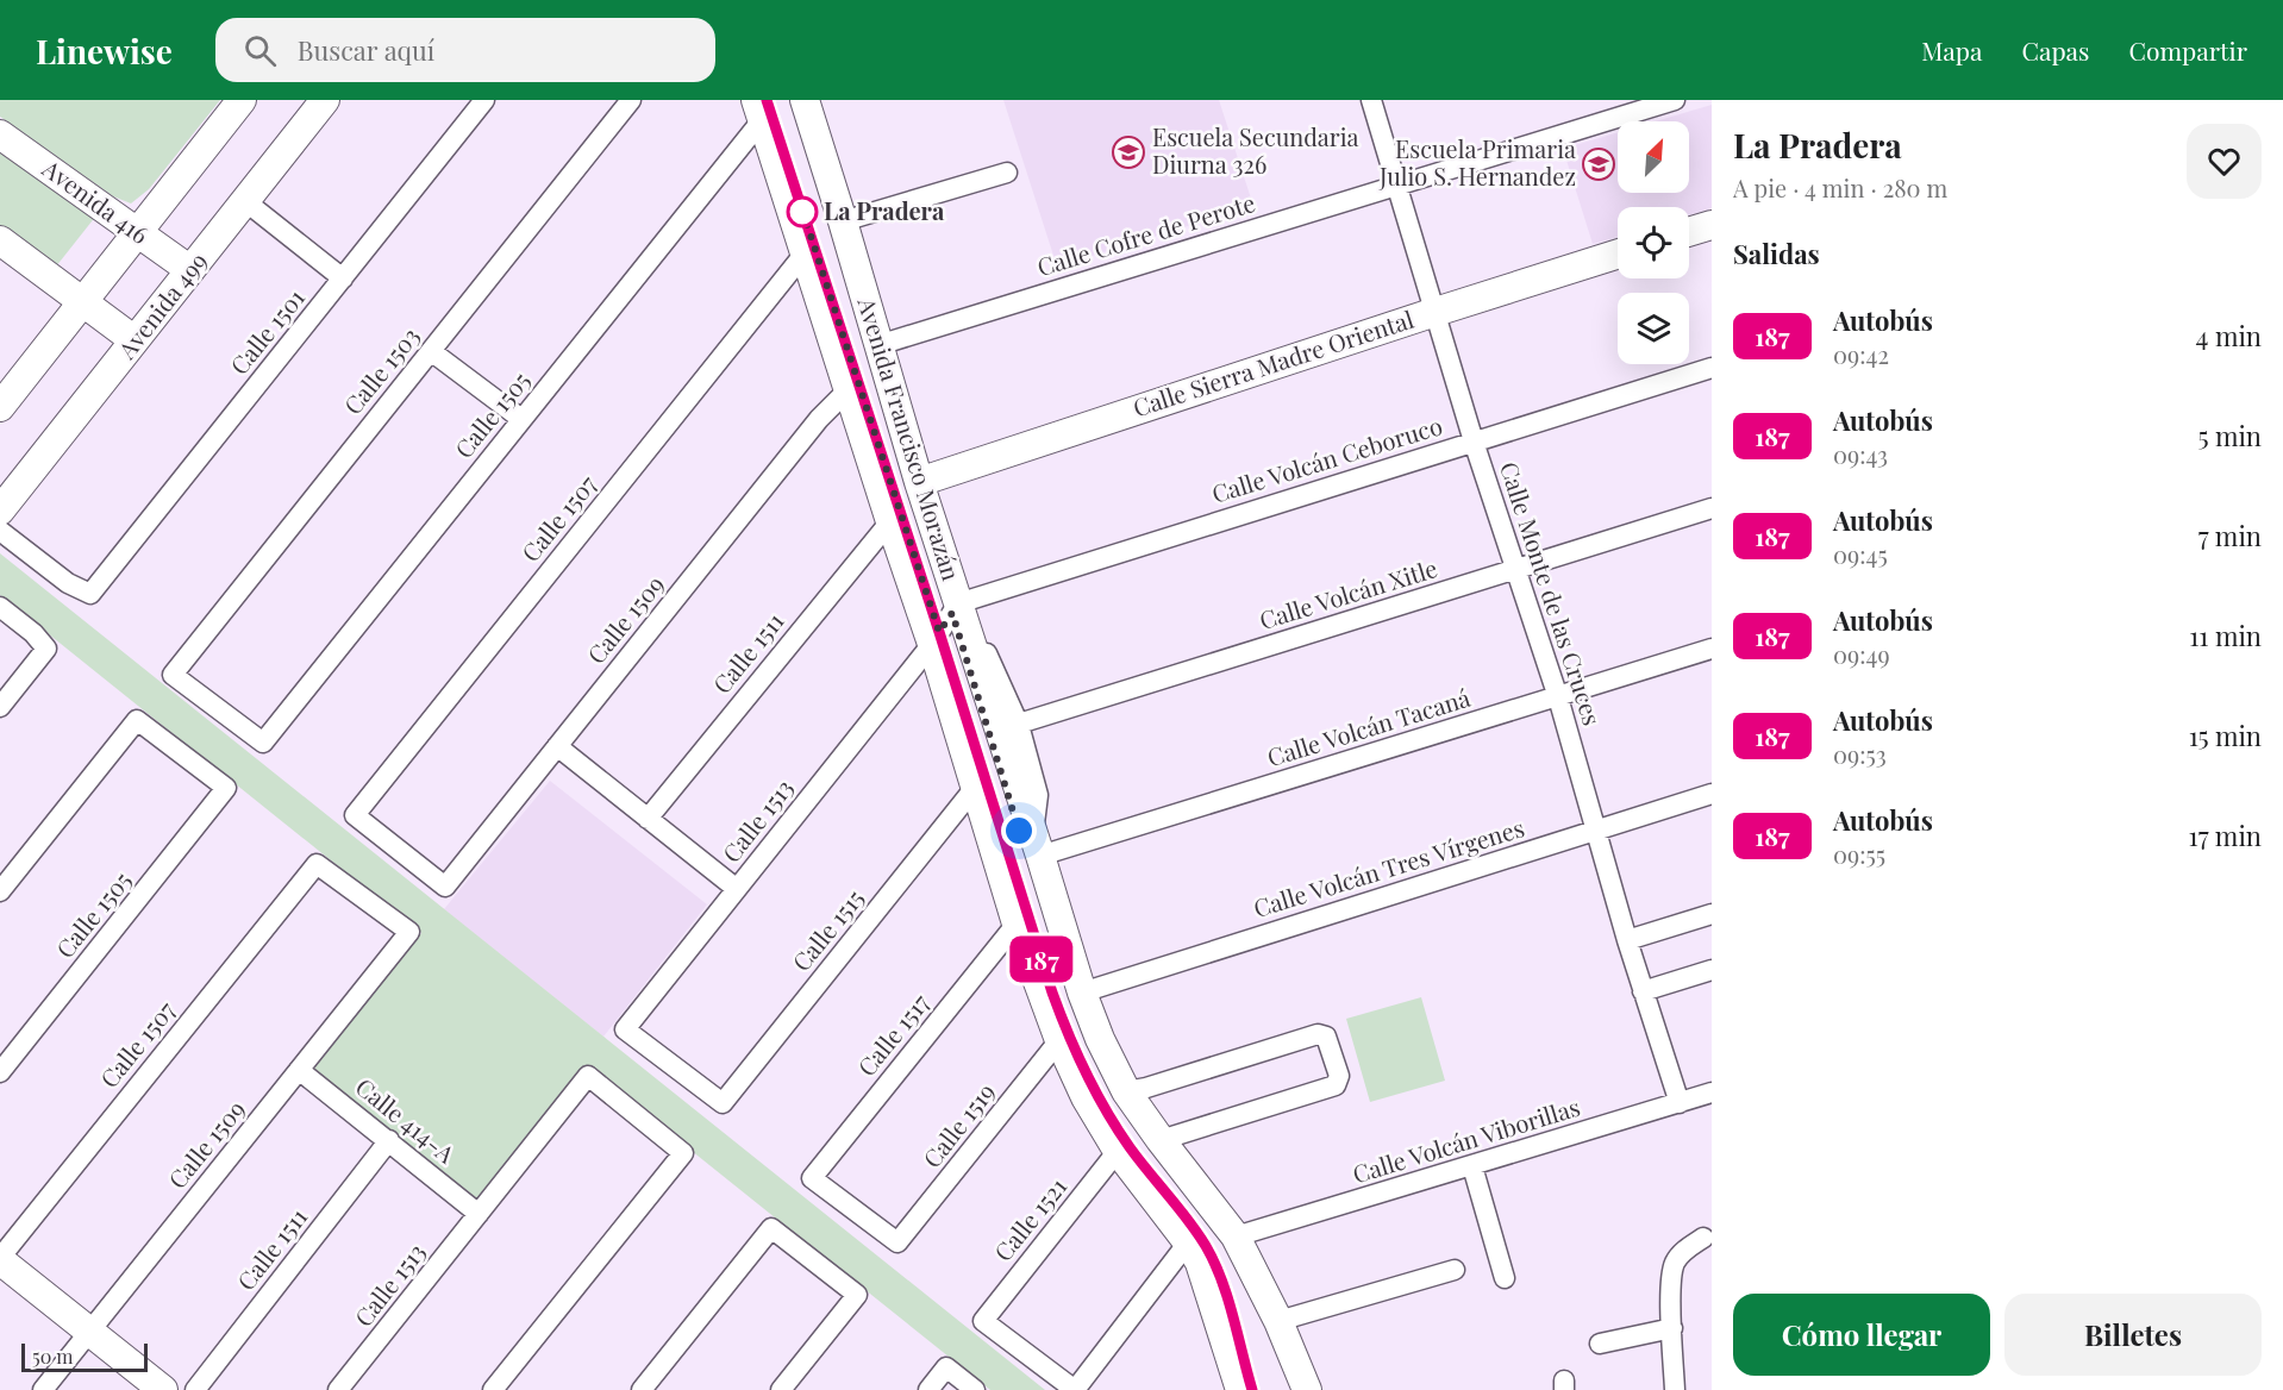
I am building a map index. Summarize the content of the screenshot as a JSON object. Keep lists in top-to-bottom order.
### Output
{
  "streets": {
    "street": [
      "Avenida 416",
      "Calle Cofre de Perote",
      "Avenida 499",
      "Calle 1501",
      "Calle Sierra Madre Oriental",
      "Calle 1503",
      "Calle 1505",
      "Avenida Francisco Morazán",
      "Calle Volcán Ceboruco",
      "Calle 1507",
      "Calle Monte de las Cruces",
      "Calle Volcán Xitle",
      "Calle 1509",
      "Calle 1511",
      "Calle Volcán Tacaná",
      "Calle 1513",
      "Calle Volcán Tres Vírgenes",
      "Calle 1515",
      "Calle 1517",
      "Calle 414-A",
      "Calle 1519",
      "Calle Volcán Viborillas",
      "Calle 1521"
    ]
  },
  "crossings": [
    ["Avenida 416", "Avenida 499"],
    ["Calle Cofre de Perote", "Avenida Francisco Morazán"],
    ["Calle Cofre de Perote", "Calle Monte de las Cruces"],
    ["Calle Sierra Madre Oriental", "Avenida Francisco Morazán"],
    ["Calle Sierra Madre Oriental", "Calle Monte de las Cruces"],
    ["Calle 1503", "Calle 1505"],
    ["Calle 1505", "Avenida Francisco Morazán"],
    ["Avenida Francisco Morazán", "Calle Volcán Ceboruco"],
    ["Avenida Francisco Morazán", "Calle 1507"],
    ["Avenida Francisco Morazán", "Calle Volcán Xitle"],
    ["Avenida Francisco Morazán", "Calle 1509"],
    ["Avenida Francisco Morazán", "Calle 1511"],
    ["Avenida Francisco Morazán", "Calle Volcán Tacaná"],
    ["Avenida Francisco Morazán", "Calle 1513"],
    ["Avenida Francisco Morazán", "Calle Volcán Tres Vírgenes"],
    ["Avenida Francisco Morazán", "Calle 1515"],
    ["Avenida Francisco Morazán", "Calle 1517"],
    ["Avenida Francisco Morazán", "Calle 1519"],
    ["Avenida Francisco Morazán", "Calle Volcán Viborillas"],
    ["Avenida Francisco Morazán", "Calle 1521"],
    ["Calle Volcán Ceboruco", "Calle Monte de las Cruces"],
    ["Calle Volcán Ceboruco", "Calle 1513"],
    ["Calle 1507", "Calle 1509"],
    ["Calle Monte de las Cruces", "Calle Volcán Xitle"],
    ["Calle Monte de las Cruces", "Calle Volcán Tacaná"],
    ["Calle Monte de las Cruces", "Calle Volcán Tres Vírgenes"],
    ["Calle Monte de las Cruces", "Calle Volcán Viborillas"],
    ["Calle 1509", "Calle 414-A"],
    ["Calle 1511", "Calle 414-A"],
    ["Calle 1513", "Calle 1515"],
    ["Calle 1513", "Calle 414-A"],
    ["Calle 1517", "Calle 1519"]
  ],
  "places": {
    "school or university": ["Escuela Secundaria Diurna 326", "Escuela Primaria Julio S. Hernandez"],
    "other": ["La Pradera"]
  },
  "lines": ["bus line 187"],
  "scale_bar": "50 m",
  "north": "top right",
  "page": {
    "header": "Linewise",
    "search": "Buscar aquí",
    "nav": ["Mapa", "Capas", "Compartir"],
    "on_map": "187",
    "heading": [
      ["La Pradera", "A pie · 4 min · 280 m"],
      "Salidas"
    ],
    "list": [
      {
        "mark": "187",
        "name": "Autobús",
        "note": "09:42",
        "value": "4 min"
      },
      {
        "mark": "187",
        "name": "Autobús",
        "note": "09:43",
        "value": "5 min"
      },
      {
        "mark": "187",
        "name": "Autobús",
        "note": "09:45",
        "value": "7 min"
      },
      {
        "mark": "187",
        "name": "Autobús",
        "note": "09:49",
        "value": "11 min"
      },
      {
        "mark": "187",
        "name": "Autobús",
        "note": "09:53",
        "value": "15 min"
      },
      {
        "mark": "187",
        "name": "Autobús",
        "note": "09:55",
        "value": "17 min"
      }
    ],
    "buttons": ["Cómo llegar", "Billetes"],
    "scale": "50 m"
  }
}
